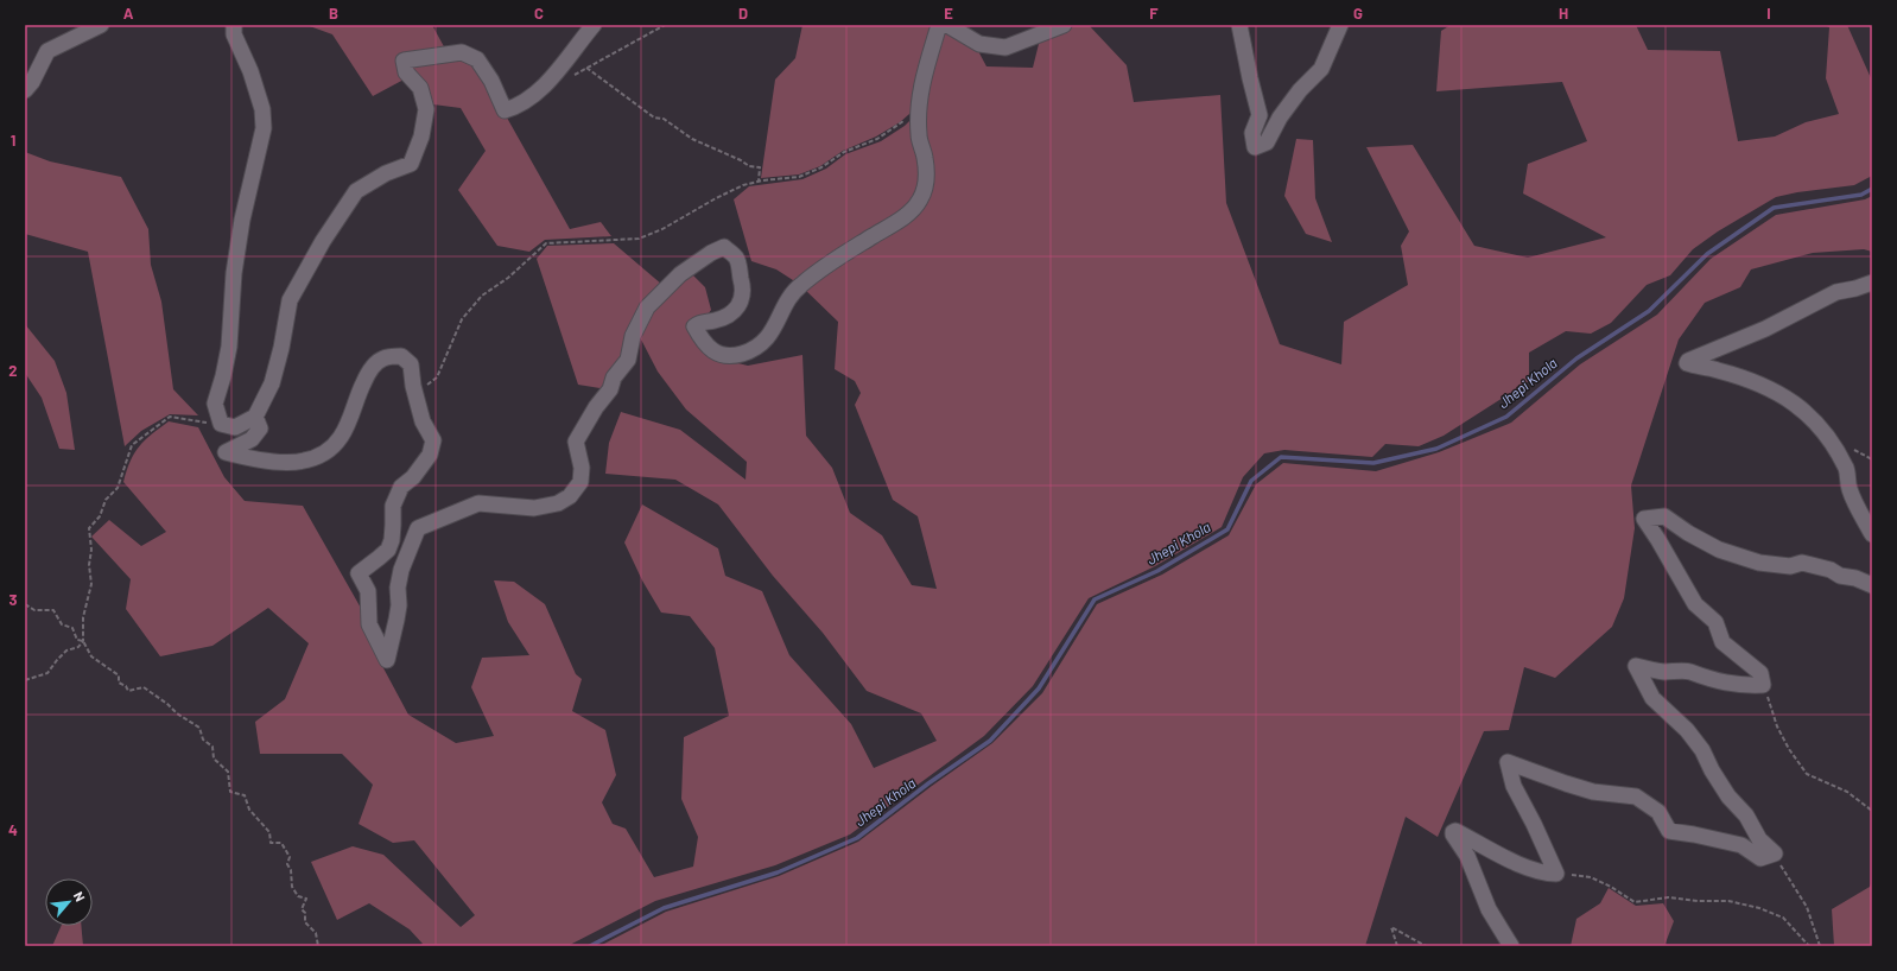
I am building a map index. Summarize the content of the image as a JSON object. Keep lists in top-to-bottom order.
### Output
{
  "water": ["Jhepi Khola"],
  "north": "top right",
  "grid": {
    "columns": [
      "A",
      "B",
      "C",
      "D",
      "E",
      "F",
      "G",
      "H",
      "I"
    ],
    "rows": [
      "1",
      "2",
      "3",
      "4"
    ]
  }
}
